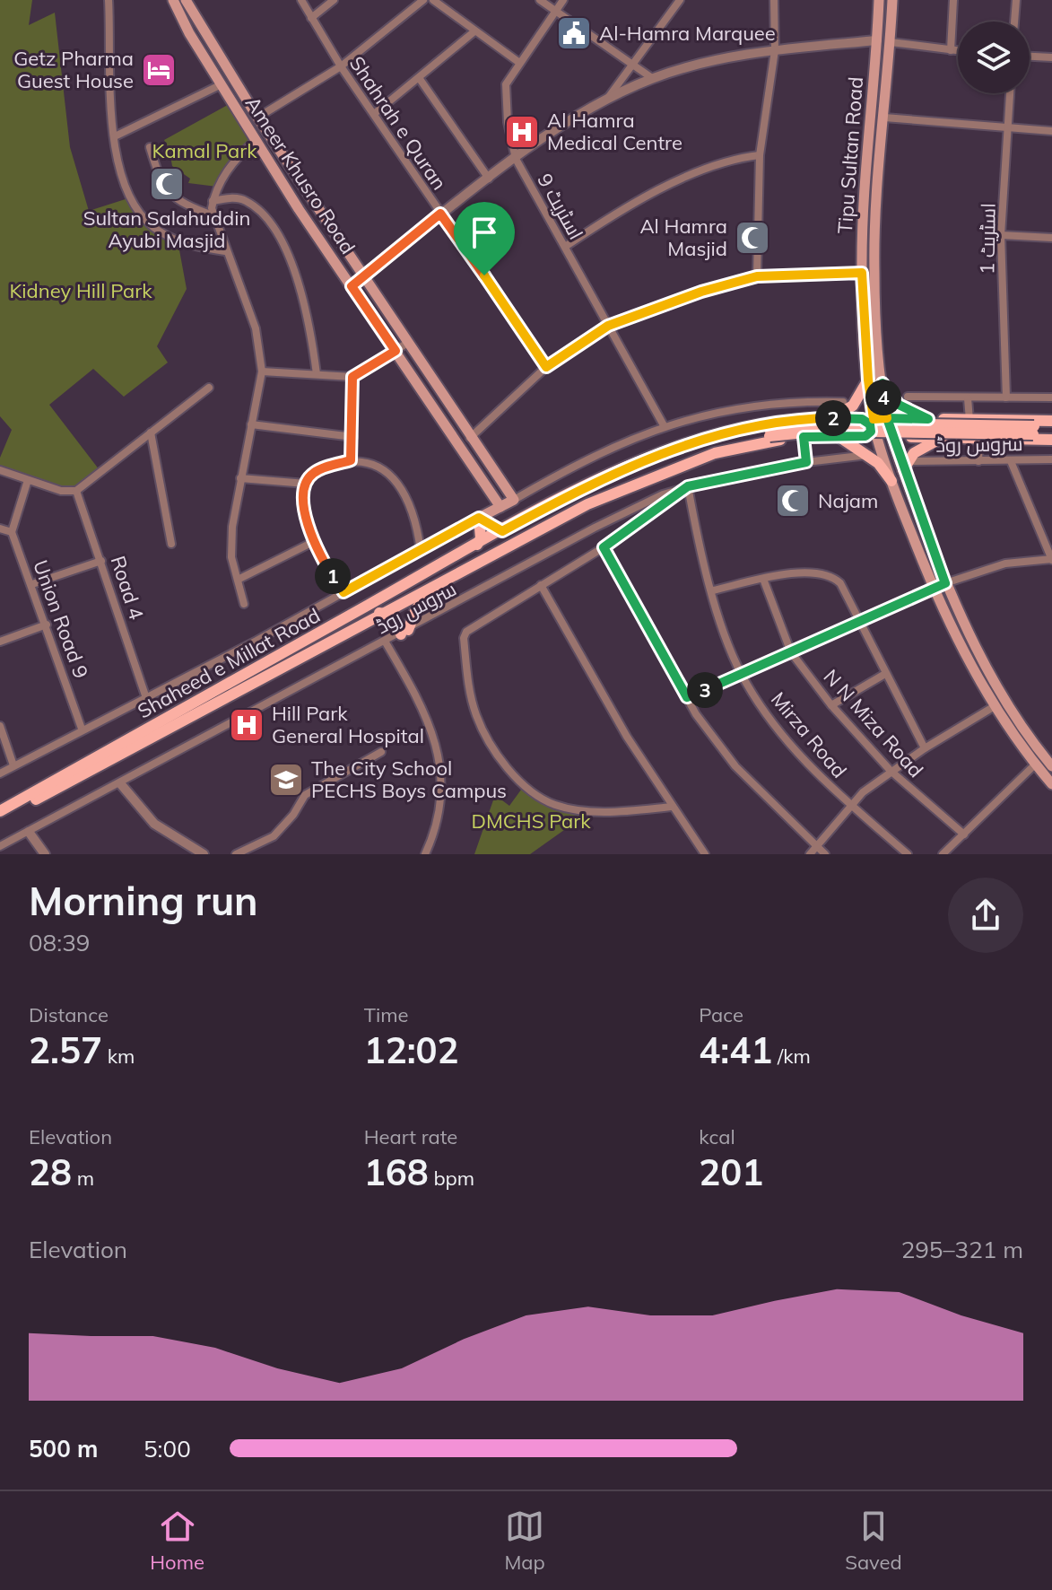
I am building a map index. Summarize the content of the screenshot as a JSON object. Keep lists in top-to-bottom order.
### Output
{
  "streets": {
    "main road": ["Tipu Sultan Road", "Ameer Khusro Road", "Shaheed e Millat Road"],
    "street": [
      "Shahrah e Quran",
      "اسٹریٹ 9",
      "اسٹریٹ 1",
      "سروس روڈ",
      "Road 4",
      "Union Road 9",
      "N N Miza Road",
      "Mirza Road"
    ]
  },
  "crossings": [
    ["Tipu Sultan Road", "سروس روڈ"],
    ["Tipu Sultan Road", "Shaheed e Millat Road"],
    ["سروس روڈ", "Mirza Road"]
  ],
  "parks": ["Kamal Park", "Kidney Hill Park", "DMCHS Park"],
  "places": {
    "public building": ["Al-Hamra Marquee"],
    "hotel": ["Getz Pharma Guest House"],
    "hospital": ["Al Hamra Medical Centre", "Hill Park General Hospital"],
    "mosque": ["Sultan Salahuddin Ayubi Masjid", "Al Hamra Masjid", "Najam"],
    "school or university": ["The City School PECHS Boys Campus"]
  },
  "page": {
    "pins": [
      "4",
      "2",
      "1",
      "3"
    ],
    "heading": ["Morning run", "08:39"],
    "stats": [
      ["Distance", "2.57 km"],
      ["Time", "12:02"],
      ["Pace", "4:41 /km"],
      ["Elevation", "28 m"],
      ["Heart rate", "168 bpm"],
      ["kcal", "201"]
    ],
    "chart": ["Elevation", "295–321 m"],
    "list": [
      {
        "name": "500 m",
        "note": "5:00"
      }
    ],
    "tabs": ["Home", "Map", "Saved"]
  }
}
